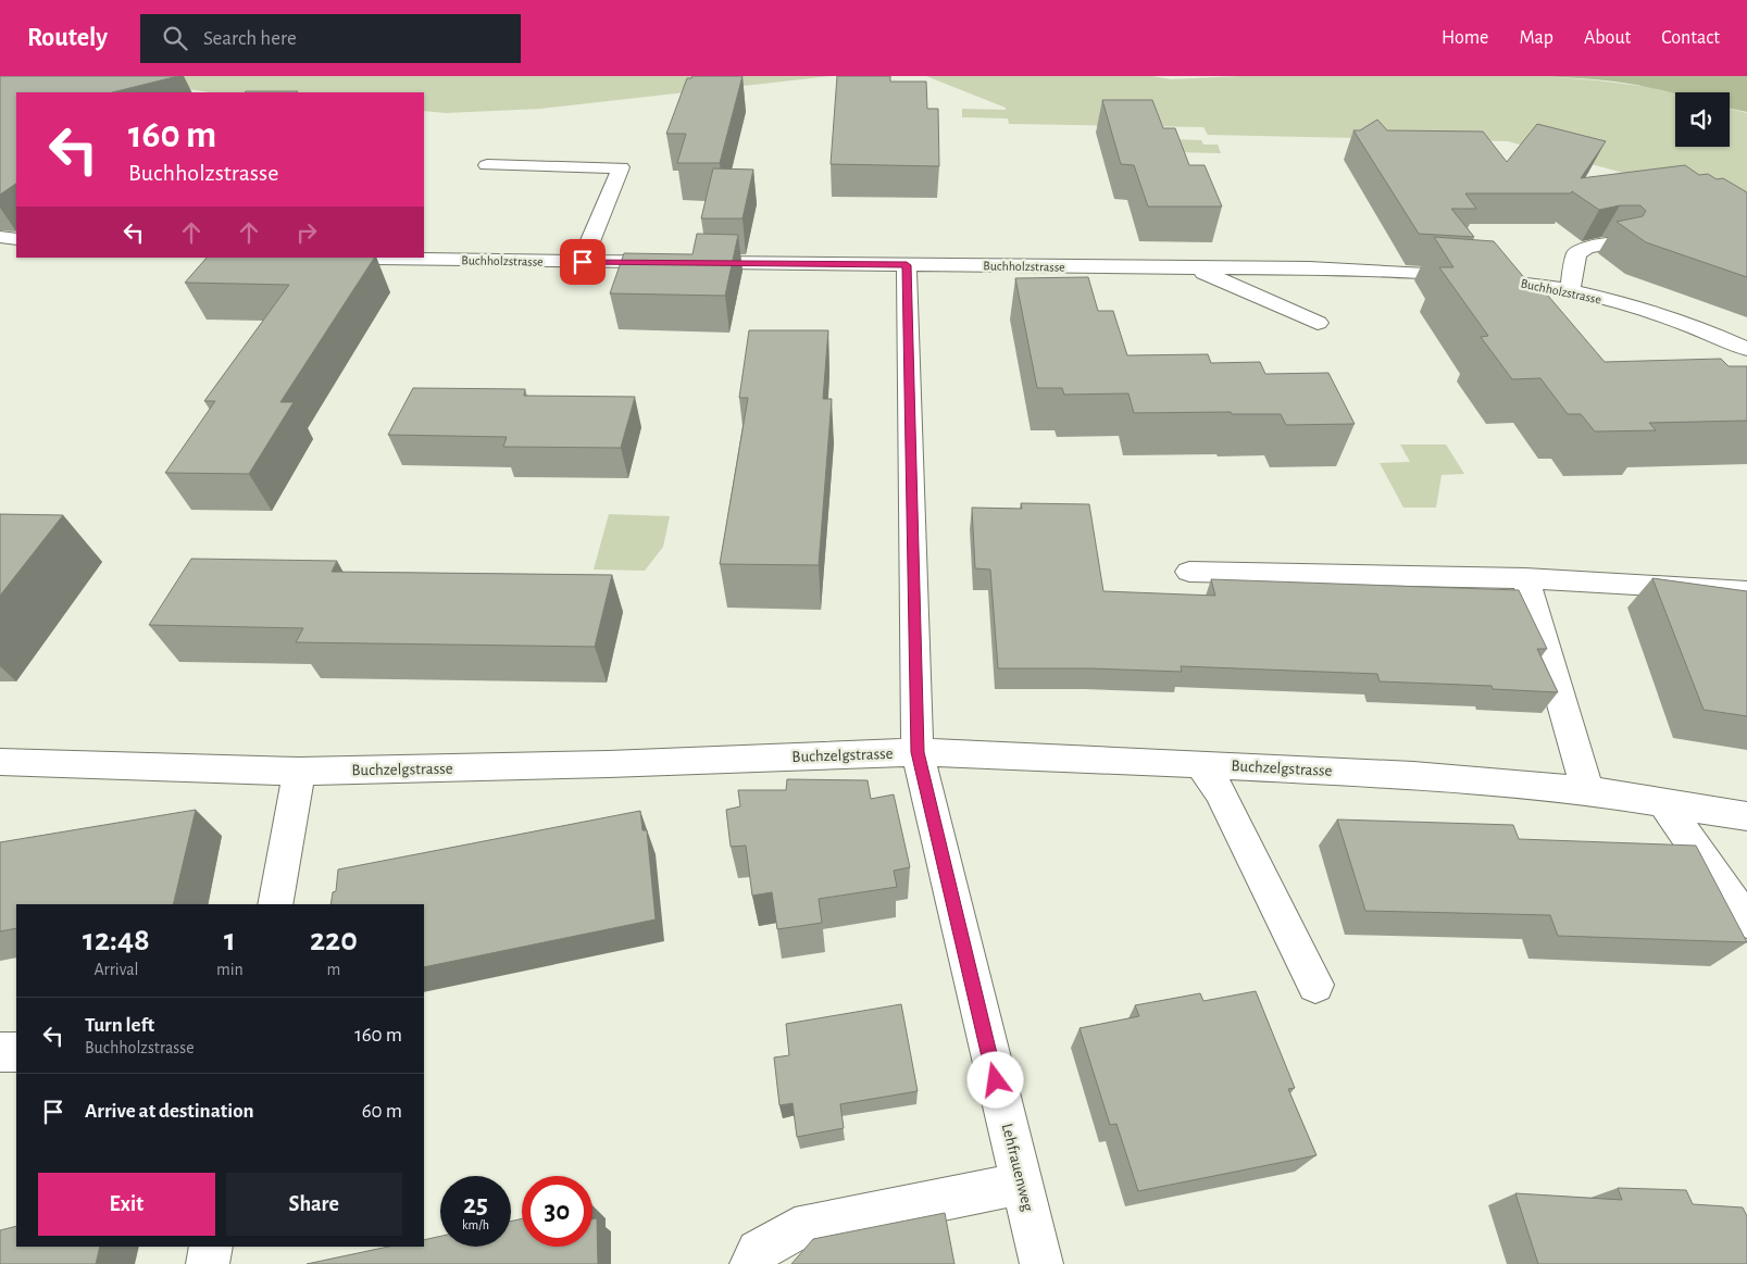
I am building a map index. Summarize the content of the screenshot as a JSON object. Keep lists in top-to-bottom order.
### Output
{
  "streets": {
    "street": ["Buchholzstrasse", "Buchzelgstrasse", "Lehfrauenweg"]
  },
  "crossings": [
    ["Buchholzstrasse", "Lehfrauenweg"],
    ["Buchzelgstrasse", "Lehfrauenweg"]
  ],
  "page": {
    "header": "Routely",
    "search": "Search here",
    "nav": [
      "Home",
      "Map",
      "About",
      "Contact"
    ],
    "turn": ["160 m", "Buchholzstrasse"],
    "eta": [
      "12:48",
      "Arrival",
      "1",
      "min",
      "220",
      "m"
    ],
    "list": [
      {
        "name": "Turn left",
        "note": "Buchholzstrasse",
        "value": "160 m"
      },
      {
        "name": "Arrive at destination",
        "value": "60 m"
      }
    ],
    "buttons": ["Exit", "Share"],
    "speed": "25 km/h",
    "limit": "30"
  }
}
